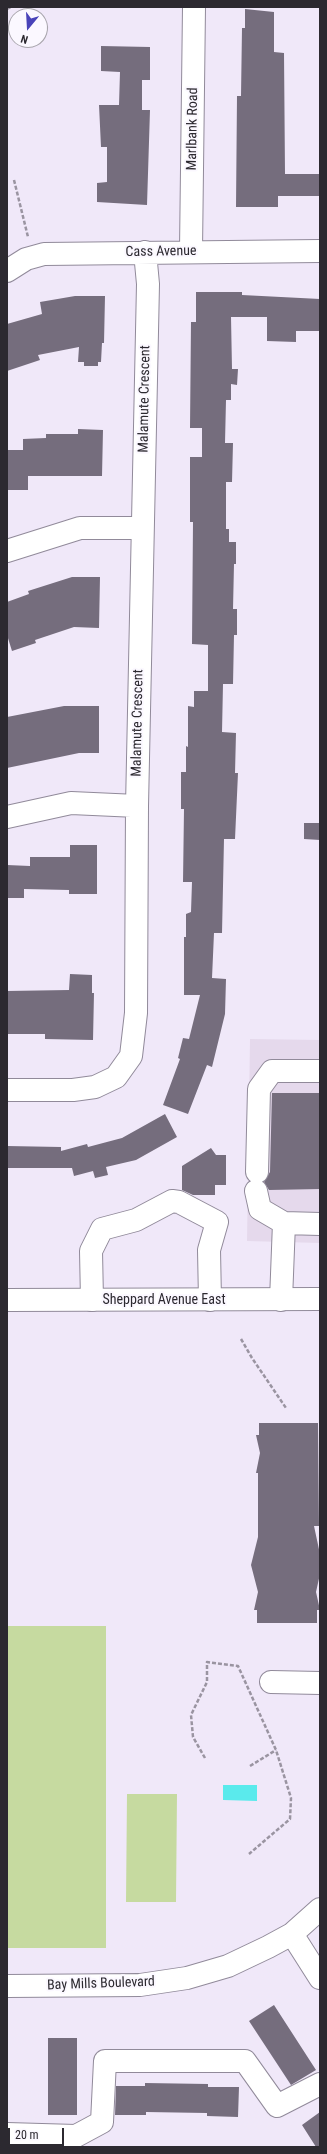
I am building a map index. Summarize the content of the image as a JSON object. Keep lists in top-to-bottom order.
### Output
{
  "streets": {
    "street": [
      "Marlbank Road",
      "Cass Avenue",
      "Malamute Crescent",
      "Sheppard Avenue East",
      "Bay Mills Boulevard"
    ]
  },
  "crossings": [
    ["Marlbank Road", "Cass Avenue"],
    ["Cass Avenue", "Malamute Crescent"]
  ],
  "scale_bar": "20 m",
  "north": "bottom"
}
